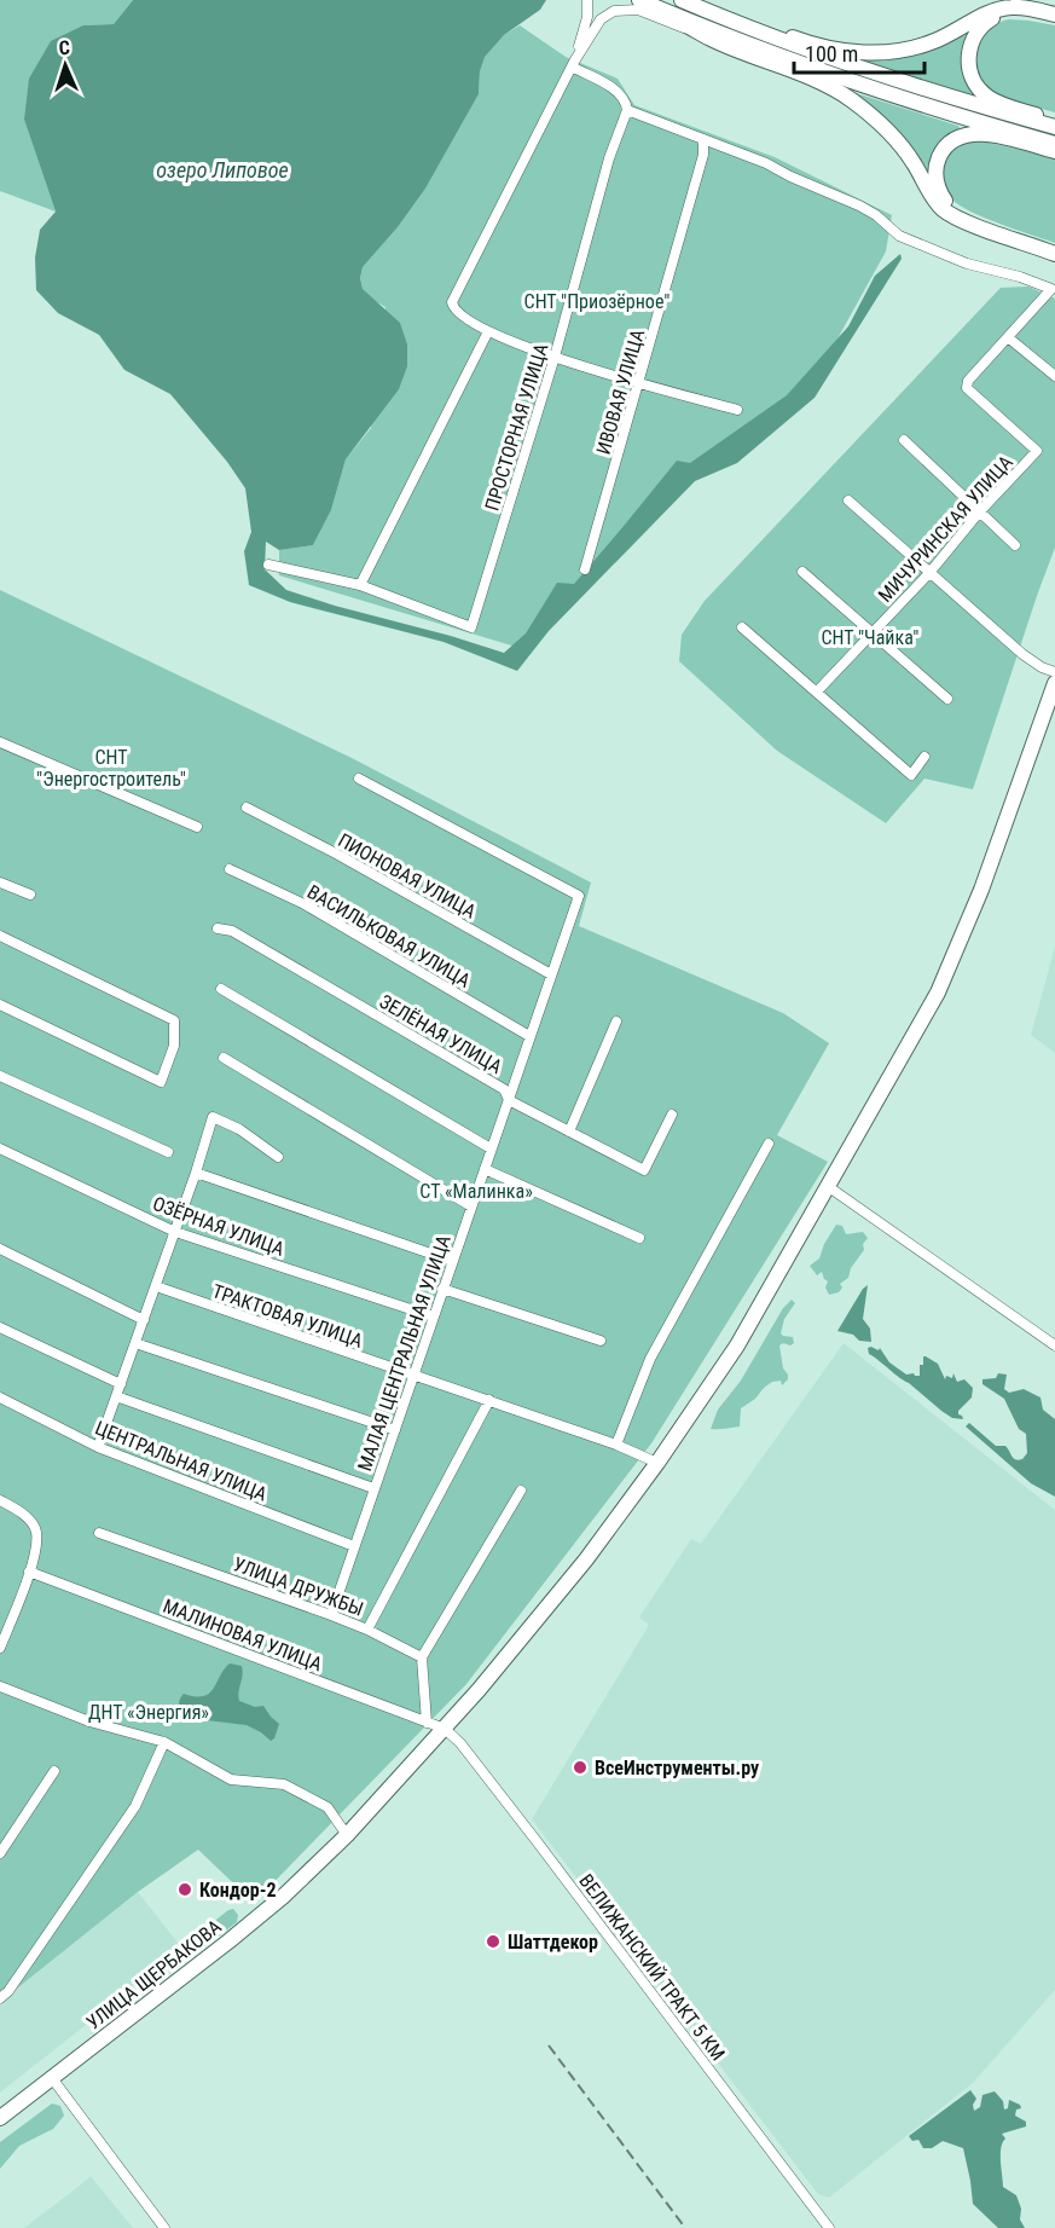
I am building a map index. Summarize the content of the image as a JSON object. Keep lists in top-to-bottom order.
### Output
{
  "streets": {
    "main road": ["УЛИЦА ЩЕРБАКОВА"],
    "street": [
      "ИВОВАЯ УЛИЦА",
      "ПРОСТОРНАЯ УЛИЦА",
      "МИЧУРИНСКАЯ УЛИЦА",
      "ПИОНОВАЯ УЛИЦА",
      "ВАСИЛЬКОВАЯ УЛИЦА",
      "ЗЕЛЁНАЯ УЛИЦА",
      "ОЗЁРНАЯ УЛИЦА",
      "ТРАКТОВАЯ УЛИЦА",
      "МАЛАЯ ЦЕНТРАЛЬНАЯ УЛИЦА",
      "ЦЕНТРАЛЬНАЯ УЛИЦА",
      "УЛИЦА ДРУЖБЫ",
      "МАЛИНОВАЯ УЛИЦА",
      "ВЕЛИЖАНСКИЙ ТРАКТ 5 КМ"
    ]
  },
  "crossings": [
    ["ПИОНОВАЯ УЛИЦА", "МАЛАЯ ЦЕНТРАЛЬНАЯ УЛИЦА"],
    ["ВАСИЛЬКОВАЯ УЛИЦА", "МАЛАЯ ЦЕНТРАЛЬНАЯ УЛИЦА"],
    ["ЗЕЛЁНАЯ УЛИЦА", "МАЛАЯ ЦЕНТРАЛЬНАЯ УЛИЦА"],
    ["ОЗЁРНАЯ УЛИЦА", "МАЛАЯ ЦЕНТРАЛЬНАЯ УЛИЦА"],
    ["ТРАКТОВАЯ УЛИЦА", "МАЛАЯ ЦЕНТРАЛЬНАЯ УЛИЦА"],
    ["ТРАКТОВАЯ УЛИЦА", "УЛИЦА ЩЕРБАКОВА"],
    ["МАЛАЯ ЦЕНТРАЛЬНАЯ УЛИЦА", "ЦЕНТРАЛЬНАЯ УЛИЦА"],
    ["МАЛАЯ ЦЕНТРАЛЬНАЯ УЛИЦА", "УЛИЦА ДРУЖБЫ"],
    ["МАЛИНОВАЯ УЛИЦА", "ВЕЛИЖАНСКИЙ ТРАКТ 5 КМ"],
    ["МАЛИНОВАЯ УЛИЦА", "УЛИЦА ЩЕРБАКОВА"],
    ["ВЕЛИЖАНСКИЙ ТРАКТ 5 КМ", "УЛИЦА ЩЕРБАКОВА"]
  ],
  "water": ["озеро Липовое"],
  "parks": [
    "СНТ \"Приозёрное\"",
    "СНТ \"Чайка\"",
    "СНТ \"Энергостроитель\"",
    "CТ «Малинка»",
    "ДНТ «Энергия»"
  ],
  "places": ["ВсеИнструменты.ру", "Кондор-2", "Шаттдекор"],
  "scale_bar": "100 m",
  "north": "top"
}
